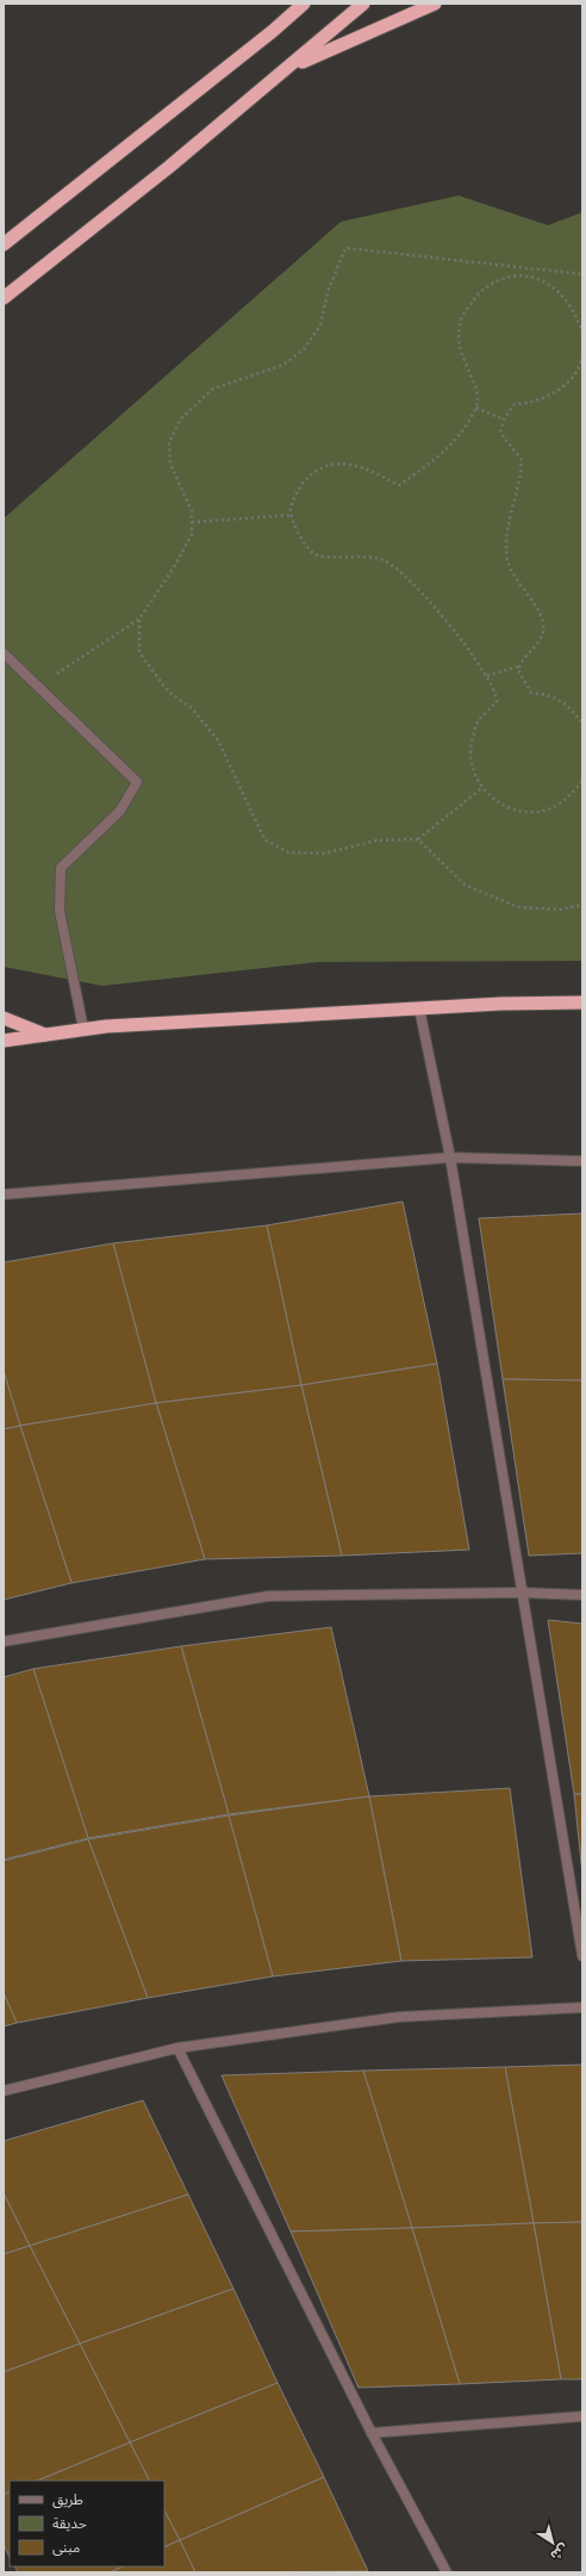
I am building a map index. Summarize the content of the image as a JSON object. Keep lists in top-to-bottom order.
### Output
{
  "legend": ["طريق", "حديقة", "مبنى"],
  "north": "bottom right"
}
